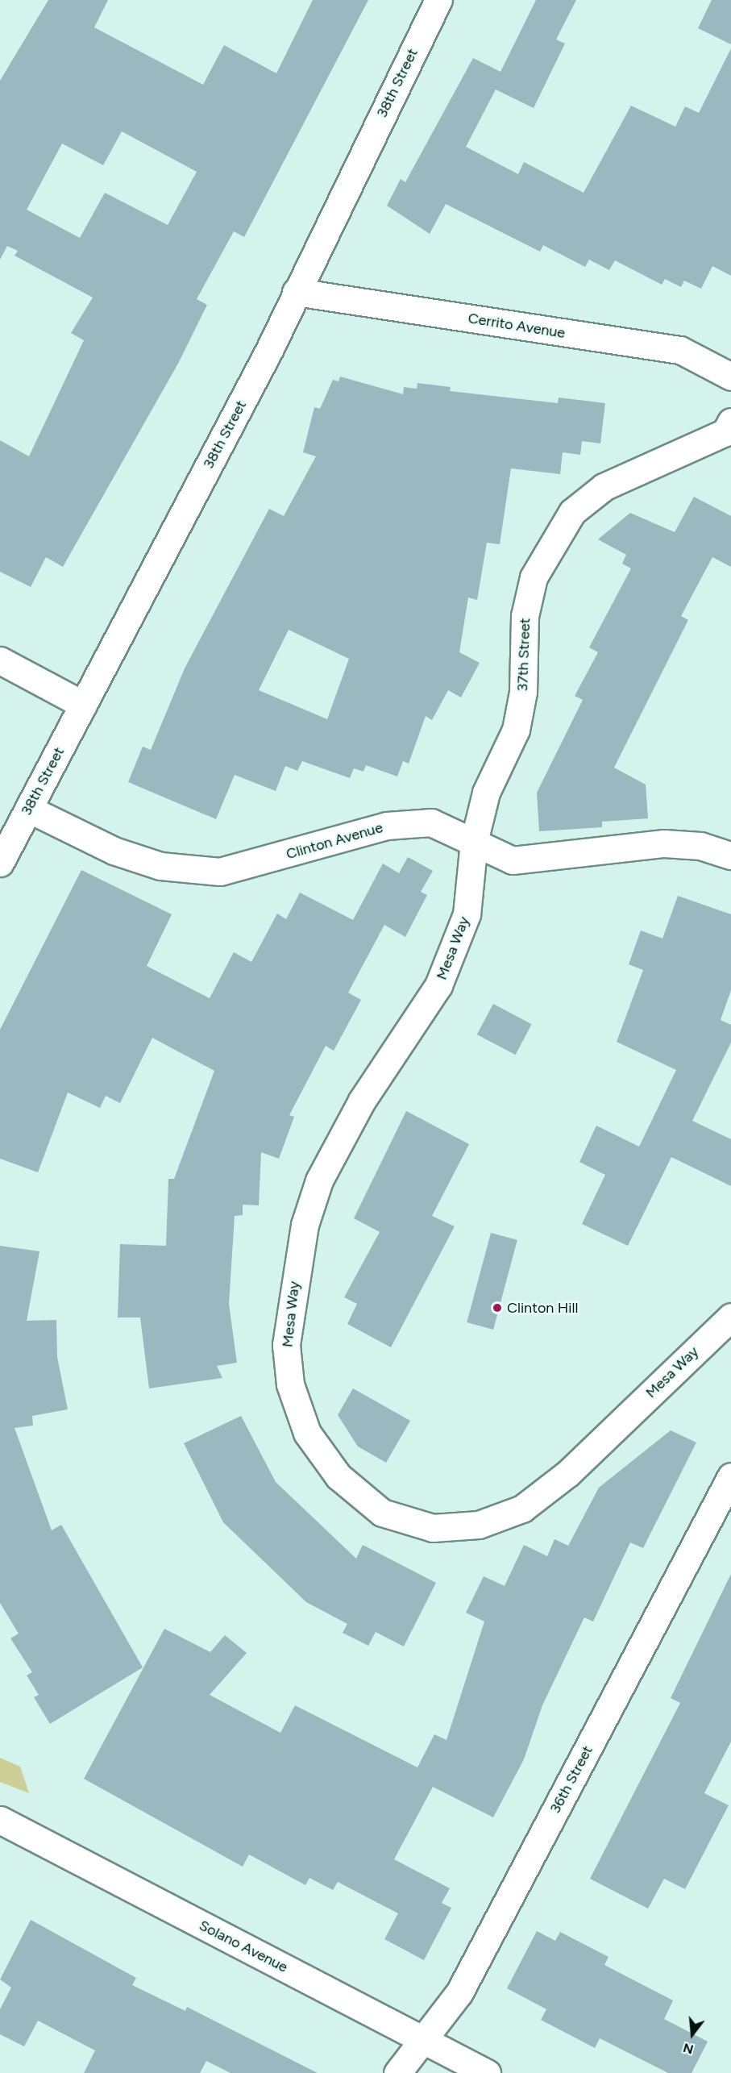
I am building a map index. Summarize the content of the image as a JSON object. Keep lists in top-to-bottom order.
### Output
{
  "streets": {
    "street": [
      "38th Street",
      "Cerrito Avenue",
      "37th Street",
      "Clinton Avenue",
      "Mesa Way",
      "36th Street",
      "Solano Avenue"
    ]
  },
  "crossings": [
    ["38th Street", "Cerrito Avenue"],
    ["38th Street", "Clinton Avenue"],
    ["37th Street", "Clinton Avenue"],
    ["37th Street", "Mesa Way"],
    ["Clinton Avenue", "Mesa Way"],
    ["36th Street", "Solano Avenue"]
  ],
  "places": ["Clinton Hill"],
  "north": "bottom"
}
